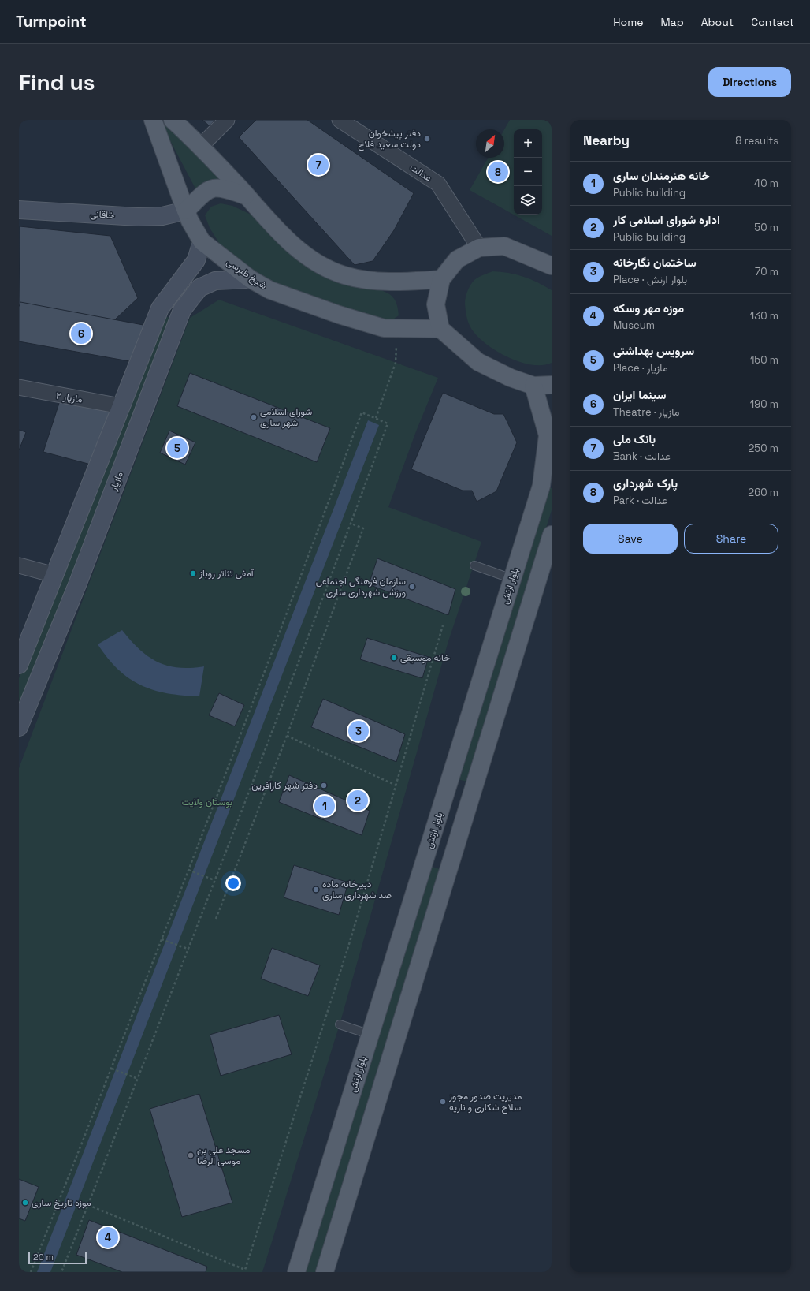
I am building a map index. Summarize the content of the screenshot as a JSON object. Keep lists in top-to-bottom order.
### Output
{
  "streets": {
    "main road": [
      "خاقانی",
      "شیخ طبرسی",
      "مازیار",
      "بلوار ارتش"
    ],
    "street": ["عدالت", "مازیار ۲"]
  },
  "crossings": [
    ["خاقانی", "شیخ طبرسی"],
    ["شیخ طبرسی", "مازیار"]
  ],
  "parks": ["بوستان ولایت"],
  "places": [
    "دفتر پیشخوان دولت سعید فلاح",
    "شورای اسلامی شهر ساری",
    "آمفی تئاتر روباز",
    "سازمان فرهنگی اجتماعی ورزشی شهرداری ساری",
    "خانه موسیقی",
    "دفتر شهر کارآفرین",
    "دبیرخانه ماده صد شهرداری ساری",
    "مدیریت صدور مجوز سلاح شکاری و ناریه",
    "مسجد علی بن موسی الرضا",
    "موزه تاریخ ساری"
  ],
  "scale_bar": "20 m",
  "north": "top right",
  "page": {
    "header": "Turnpoint",
    "nav": [
      "Home",
      "Map",
      "About",
      "Contact"
    ],
    "buttons": [
      "Directions",
      ["Save", "Share"]
    ],
    "title": "Find us",
    "heading": ["Nearby", "8 results"],
    "map_buttons": ["+", "−"],
    "pins": [
      "7",
      "8",
      "6",
      "5",
      "3",
      "2",
      "1",
      "4"
    ],
    "list": [
      {
        "mark": "1",
        "name": "خانه هنرمندان ساری",
        "note": "Public building",
        "value": "40 m"
      },
      {
        "mark": "2",
        "name": "اداره شورای اسلامی کار",
        "note": "Public building",
        "value": "50 m"
      },
      {
        "mark": "3",
        "name": "ساختمان نگارخانه",
        "note": "Place · بلوار ارتش",
        "value": "70 m"
      },
      {
        "mark": "4",
        "name": "موزه مهر وسکه",
        "note": "Museum",
        "value": "130 m"
      },
      {
        "mark": "5",
        "name": "سرویس بهداشتی",
        "note": "Place · مازیار",
        "value": "150 m"
      },
      {
        "mark": "6",
        "name": "سینما ایران",
        "note": "Theatre · مازیار",
        "value": "190 m"
      },
      {
        "mark": "7",
        "name": "بانک ملی",
        "note": "Bank · عدالت",
        "value": "250 m"
      },
      {
        "mark": "8",
        "name": "پارک شهرداری",
        "note": "Park · عدالت",
        "value": "260 m"
      }
    ],
    "scale": "20 m"
  }
}
